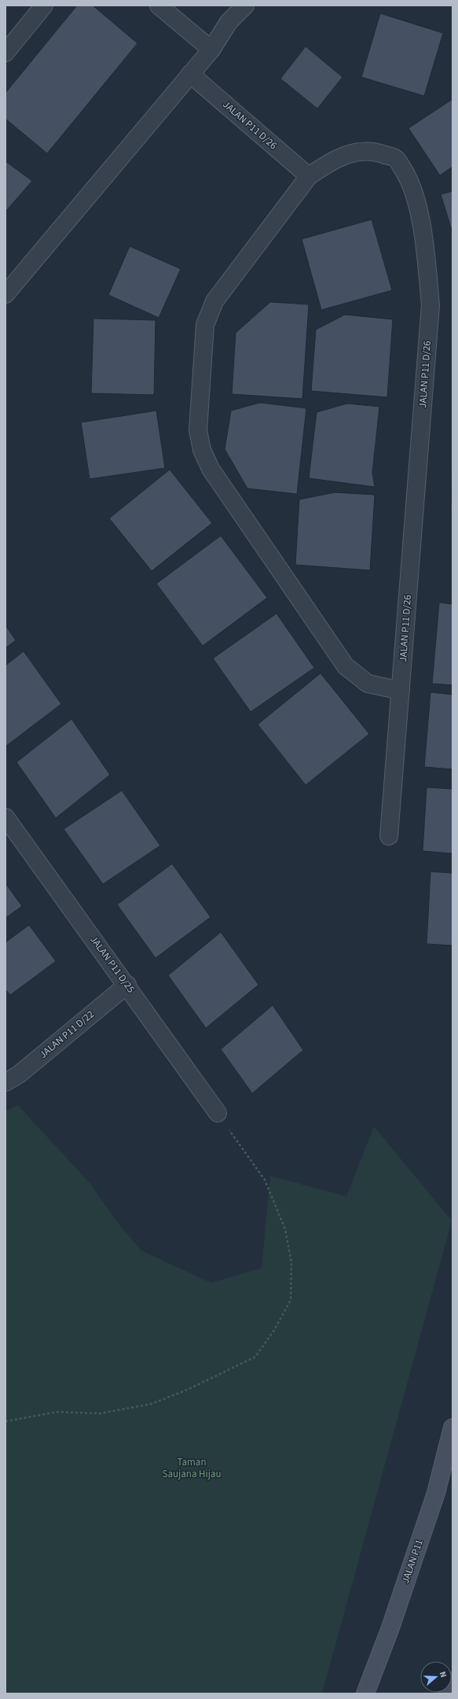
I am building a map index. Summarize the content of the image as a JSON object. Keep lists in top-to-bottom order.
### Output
{
  "streets": {
    "main road": ["JALAN P11"],
    "street": ["JALAN P11 D/26", "JALAN P11 D/25", "JALAN P11 D/22"]
  },
  "crossings": [
    ["JALAN P11 D/25", "JALAN P11 D/22"]
  ],
  "parks": ["Taman Saujana Hijau"],
  "north": "right"
}
